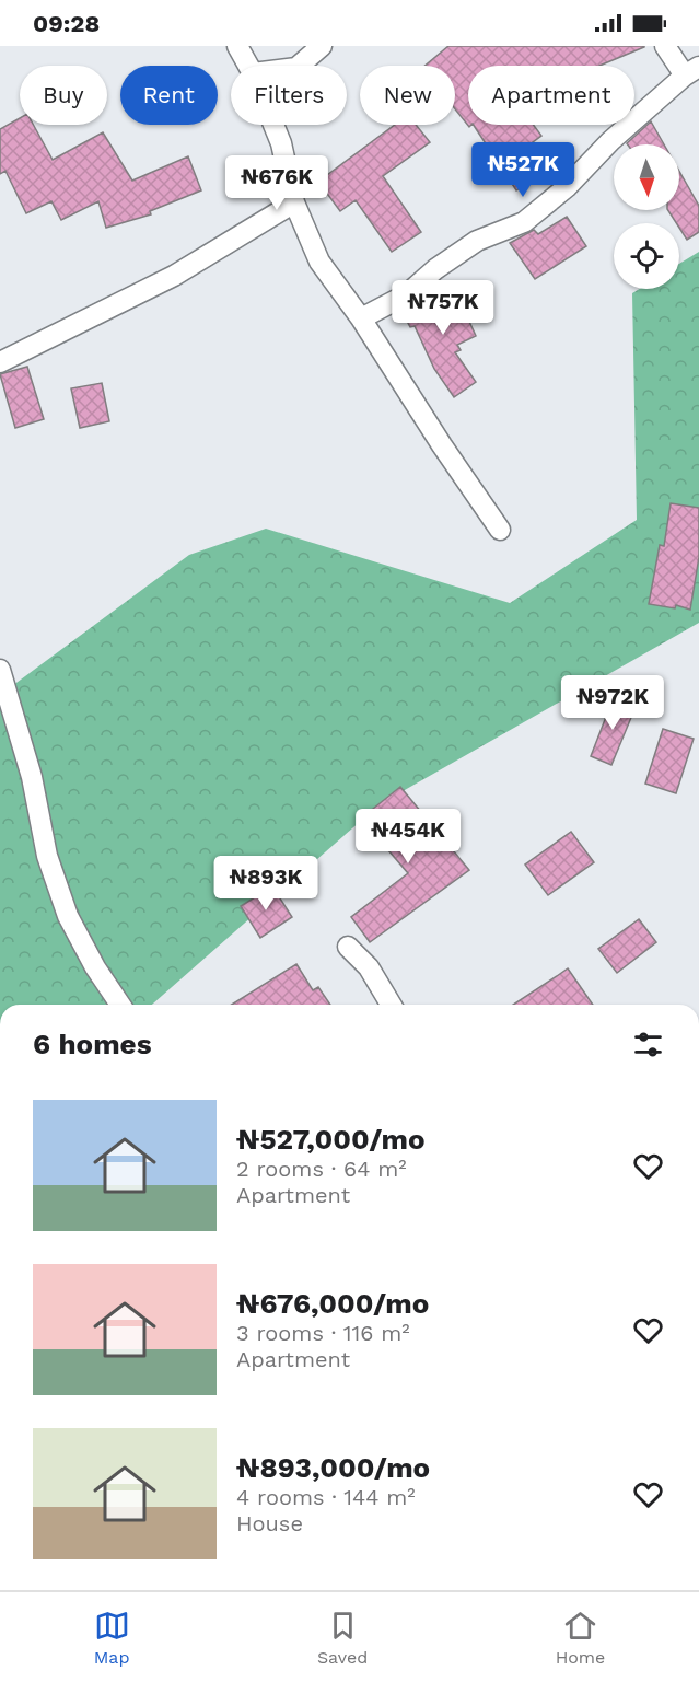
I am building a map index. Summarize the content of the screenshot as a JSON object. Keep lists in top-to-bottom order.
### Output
{
  "north": "bottom",
  "page": {
    "status": "09:28",
    "chip": [
      "Buy",
      "Rent",
      "Filters",
      "New",
      "Apartment"
    ],
    "price": [
      "₦527K",
      "₦676K",
      "₦757K",
      "₦972K",
      "₦454K",
      "₦893K"
    ],
    "heading": "6 homes",
    "list": [
      {
        "name": "₦527,000/mo",
        "note": "2 rooms · 64 m² · Apartment"
      },
      {
        "name": "₦676,000/mo",
        "note": "3 rooms · 116 m² · Apartment"
      },
      {
        "name": "₦893,000/mo",
        "note": "4 rooms · 144 m² · House"
      }
    ],
    "tabs": ["Map", "Saved", "Home"]
  }
}
